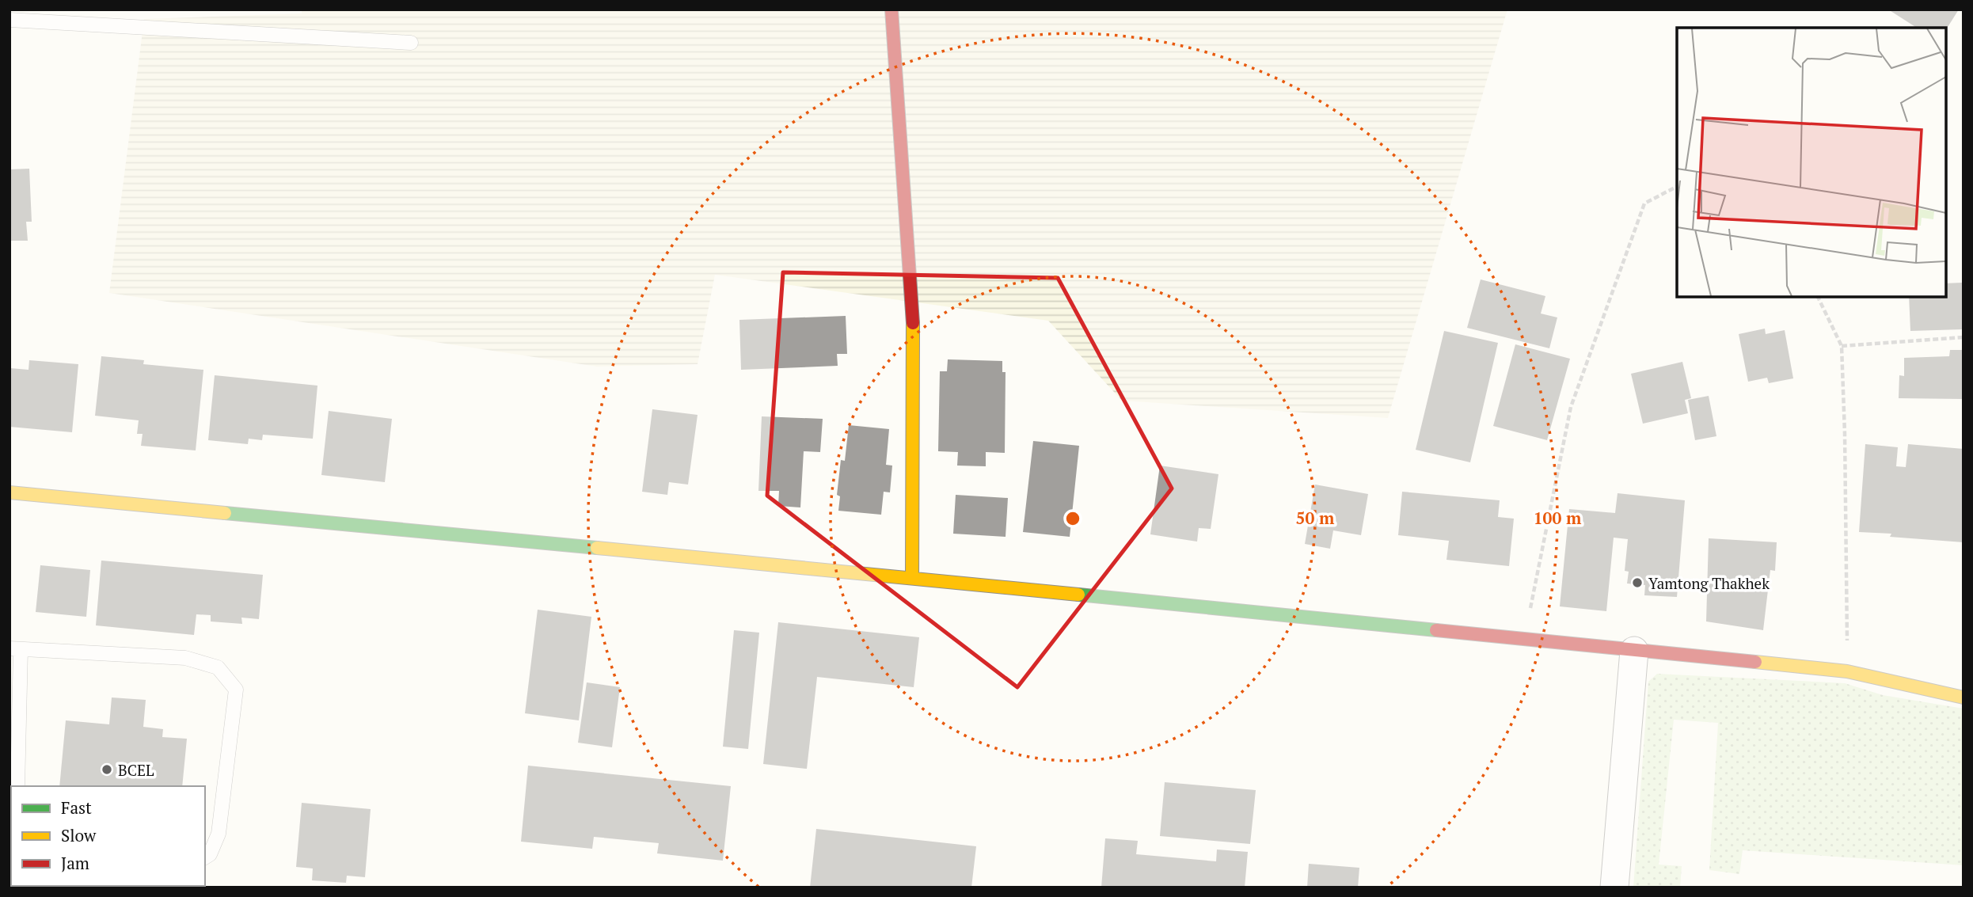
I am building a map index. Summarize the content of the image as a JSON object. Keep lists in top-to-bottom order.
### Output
{
  "places": ["Yamtong Thakhek", "BCEL"],
  "legend": ["Fast", "Slow", "Jam"],
  "rings": ["50 m", "100 m"]
}
